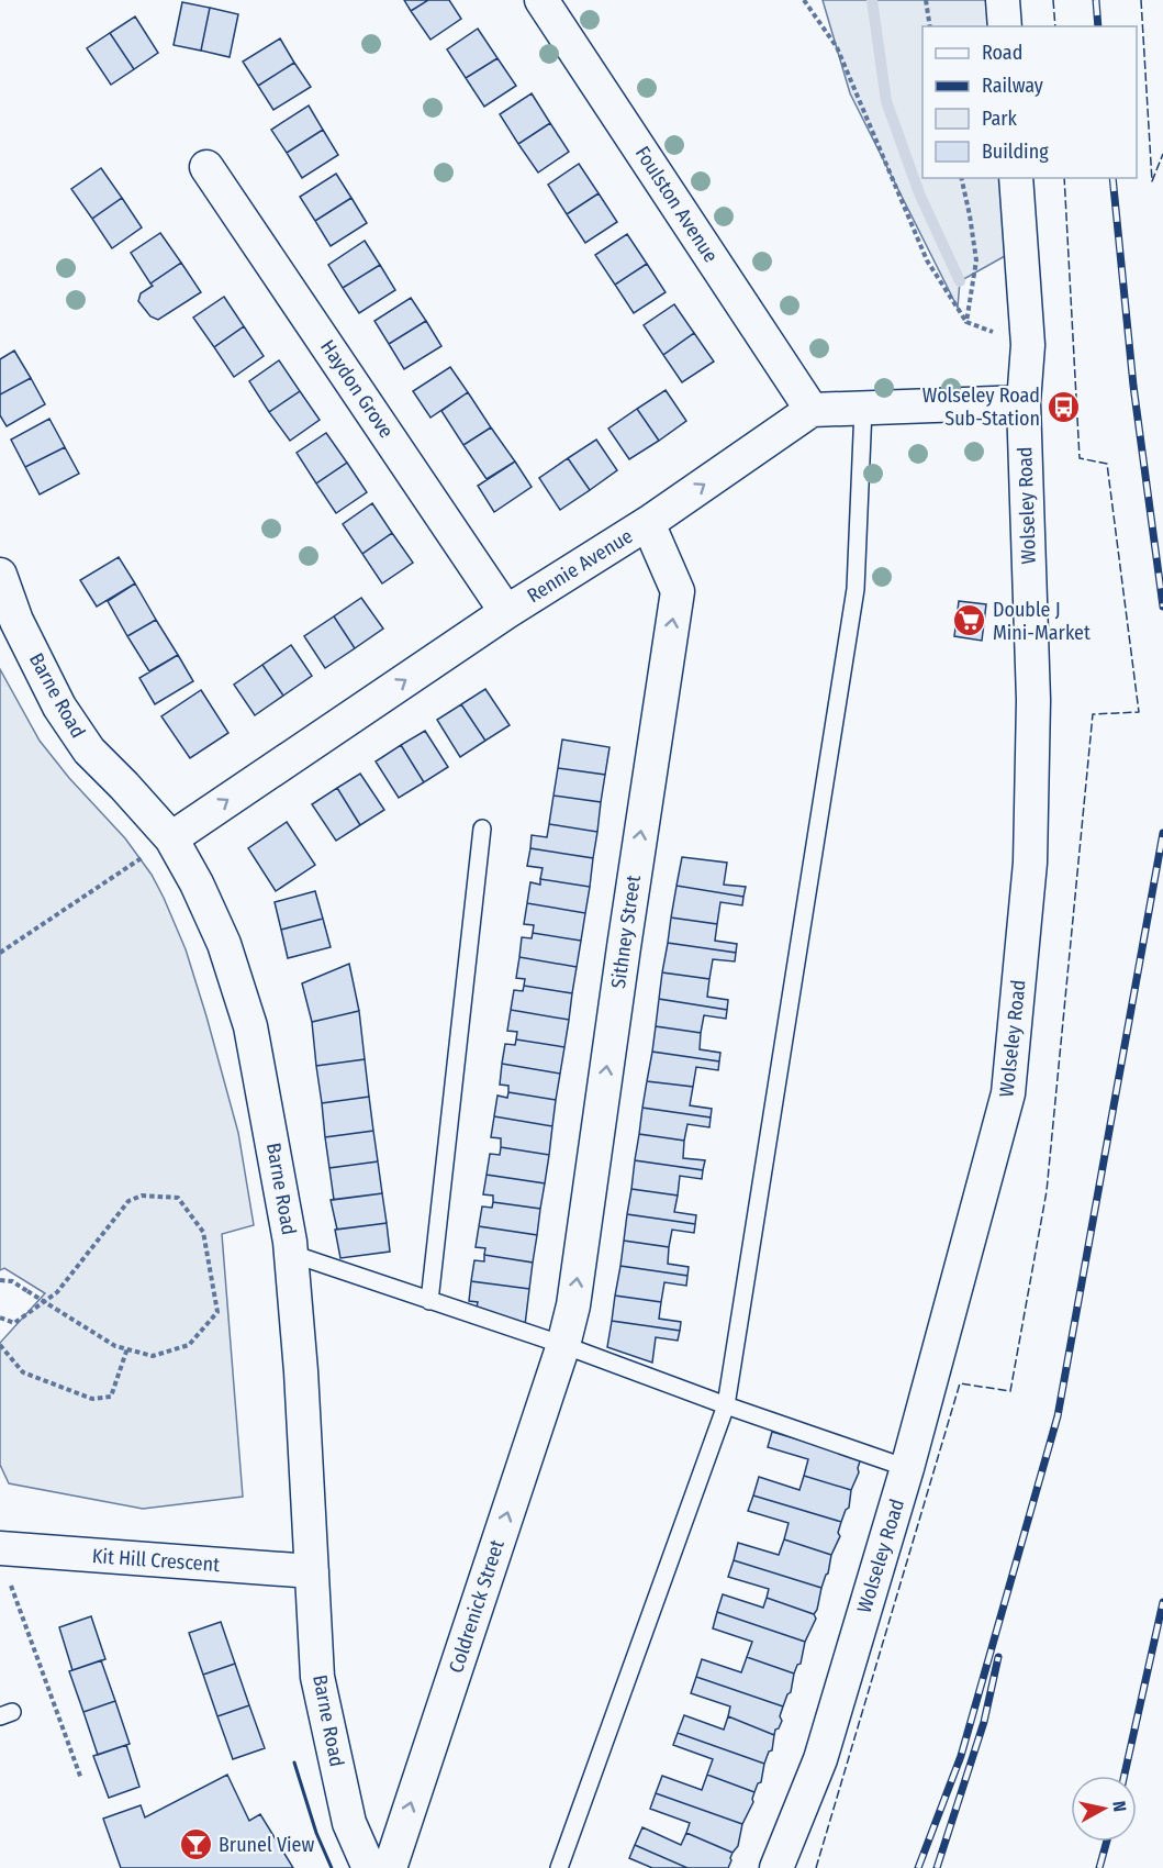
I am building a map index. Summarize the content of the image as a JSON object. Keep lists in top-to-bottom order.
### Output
{
  "streets": {
    "street": [
      "Foulston Avenue",
      "Haydon Grove",
      "Wolseley Road",
      "Rennie Avenue",
      "Barne Road",
      "Sithney Street",
      "Kit Hill Crescent",
      "Coldrenick Street"
    ]
  },
  "crossings": [
    ["Foulston Avenue", "Rennie Avenue"],
    ["Haydon Grove", "Rennie Avenue"],
    ["Rennie Avenue", "Barne Road"],
    ["Rennie Avenue", "Sithney Street"],
    ["Barne Road", "Kit Hill Crescent"],
    ["Sithney Street", "Coldrenick Street"]
  ],
  "one_way": ["Rennie Avenue", "Sithney Street", "Coldrenick Street"],
  "places": {
    "bus stop": ["Wolseley Road Sub-Station"],
    "supermarket": ["Double J Mini-Market"],
    "bar": ["Brunel View"]
  },
  "legend": [
    "Road",
    "Railway",
    "Park",
    "Building"
  ],
  "north": "right"
}
